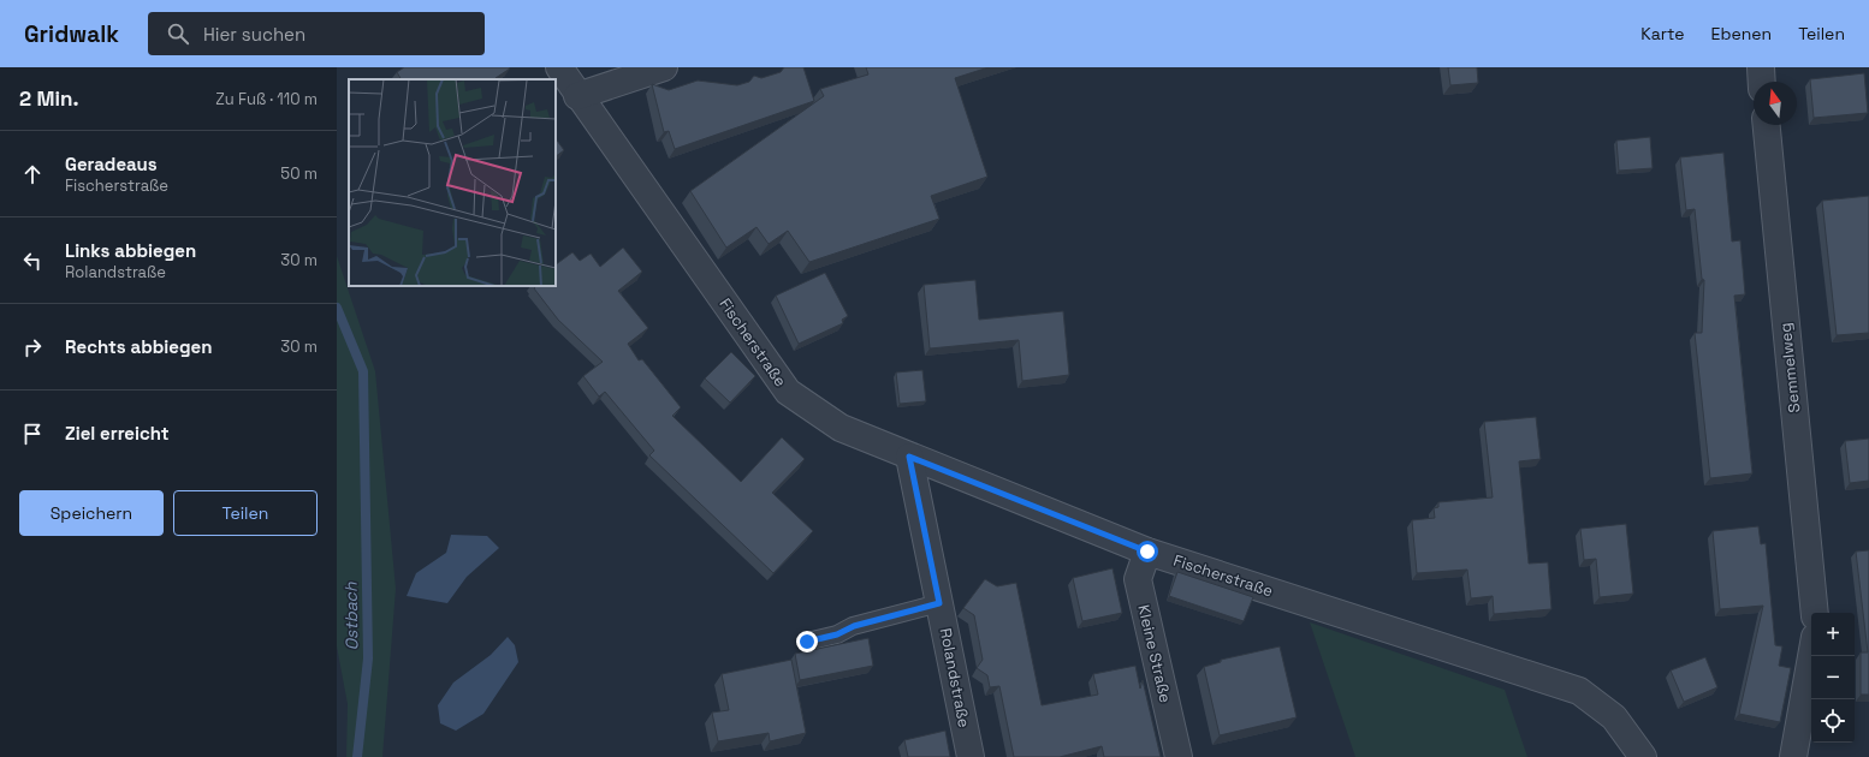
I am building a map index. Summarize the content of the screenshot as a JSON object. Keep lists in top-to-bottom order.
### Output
{
  "streets": {
    "street": [
      "Fischerstraße",
      "Semmelweg",
      "Kleine Straße",
      "Rolandstraße"
    ]
  },
  "crossings": [
    ["Fischerstraße", "Kleine Straße"],
    ["Fischerstraße", "Rolandstraße"]
  ],
  "water": ["Ostbach"],
  "north": "top",
  "page": {
    "header": "Gridwalk",
    "search": "Hier suchen",
    "nav": ["Karte", "Ebenen", "Teilen"],
    "heading": ["2 Min.", "Zu Fuß · 110 m"],
    "list": [
      ["Geradeaus", "Fischerstraße", "50 m"],
      ["Links abbiegen", "Rolandstraße", "30 m"],
      ["Rechts abbiegen", "30 m"],
      "Ziel erreicht"
    ],
    "buttons": ["Speichern", "Teilen"],
    "map_buttons": ["+", "−"]
  }
}
